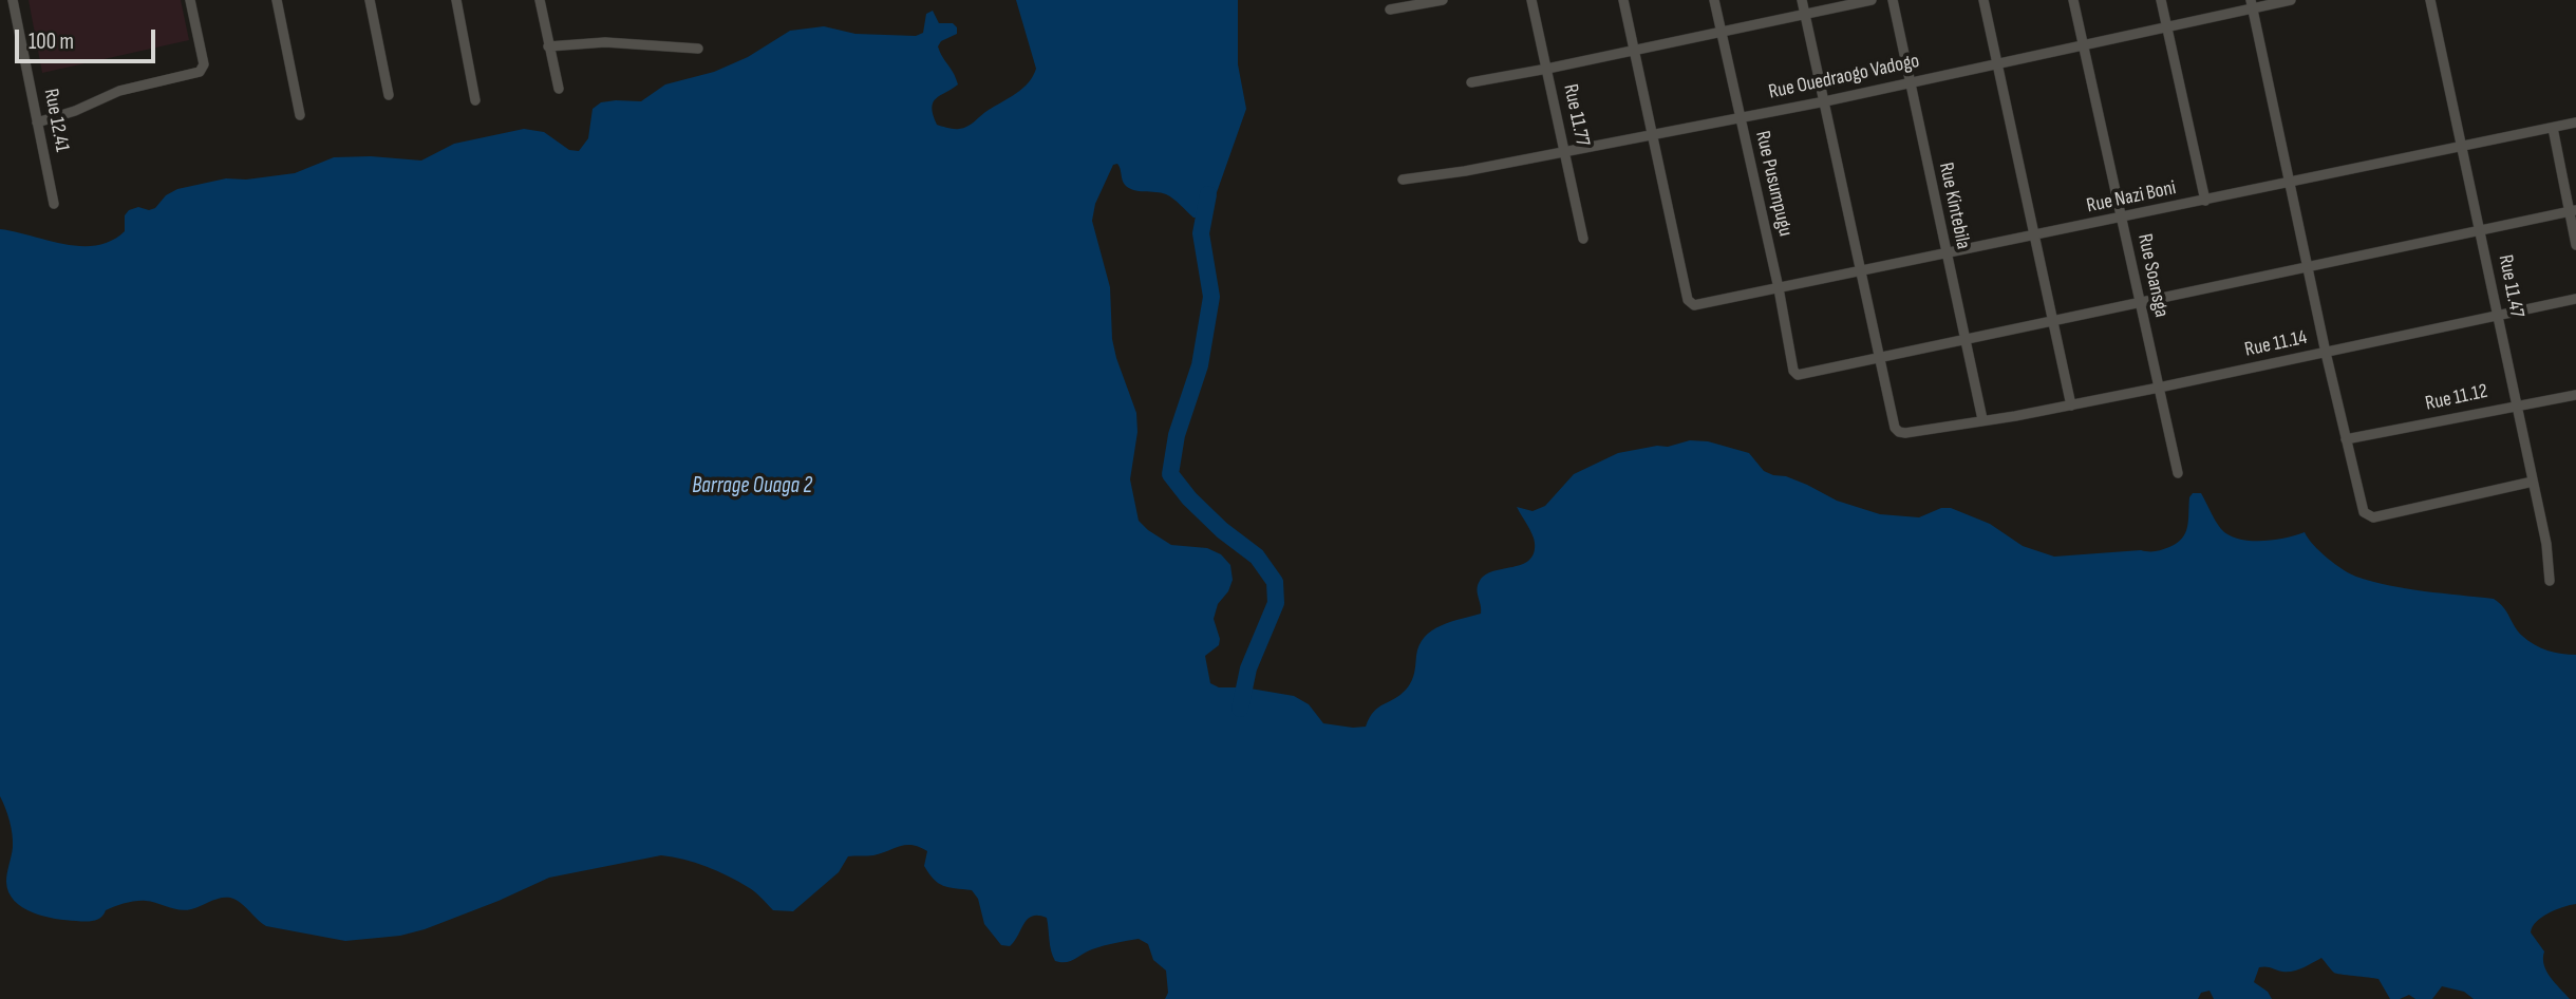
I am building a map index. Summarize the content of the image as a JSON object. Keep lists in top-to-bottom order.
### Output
{
  "streets": {
    "street": [
      "Rue Ouedraogo Vadogo",
      "Rue 11.77",
      "Rue 12.41",
      "Rue Pusumpugu",
      "Rue Nazi Boni",
      "Rue Kintebila",
      "Rue Soansga",
      "Rue 11.47",
      "Rue 11.14",
      "Rue 11.12"
    ]
  },
  "crossings": [
    ["Rue Ouedraogo Vadogo", "Rue 11.77"],
    ["Rue Ouedraogo Vadogo", "Rue Pusumpugu"],
    ["Rue Ouedraogo Vadogo", "Rue Nazi Boni"],
    ["Rue Ouedraogo Vadogo", "Rue Kintebila"],
    ["Rue Ouedraogo Vadogo", "Rue Soansga"],
    ["Rue Pusumpugu", "Rue Nazi Boni"],
    ["Rue Pusumpugu", "Rue 11.14"],
    ["Rue Nazi Boni", "Rue Kintebila"],
    ["Rue Nazi Boni", "Rue Soansga"],
    ["Rue Nazi Boni", "Rue 11.47"],
    ["Rue Kintebila", "Rue 11.14"],
    ["Rue Soansga", "Rue 11.14"],
    ["Rue 11.47", "Rue 11.14"],
    ["Rue 11.47", "Rue 11.12"]
  ],
  "water": ["Barrage Ouaga 2"],
  "scale_bar": "100 m"
}
